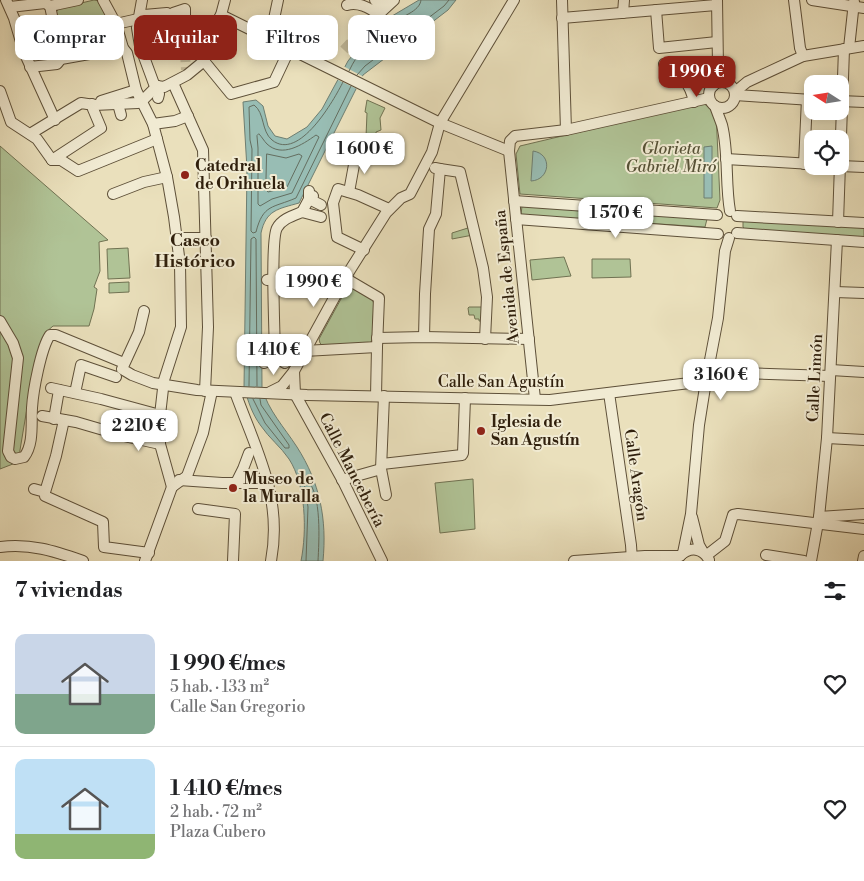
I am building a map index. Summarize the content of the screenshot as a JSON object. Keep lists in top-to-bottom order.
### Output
{
  "streets": {
    "street": [
      "Avenida de España",
      "Calle Limón",
      "Calle San Agustín",
      "Calle Mancebería",
      "Calle Aragón"
    ]
  },
  "crossings": [
    ["Avenida de España", "Calle San Agustín"],
    ["Calle Limón", "Calle San Agustín"],
    ["Calle San Agustín", "Calle Mancebería"],
    ["Calle San Agustín", "Calle Aragón"]
  ],
  "districts": ["Casco Histórico"],
  "parks": ["Glorieta Gabriel Miró"],
  "places": ["Catedral de Orihuela", "Iglesia de San Agustín", "Museo de la Muralla"],
  "north": "left",
  "page": {
    "chip": [
      "Comprar",
      "Alquilar",
      "Filtros",
      "Nuevo"
    ],
    "price": [
      "1 990 €",
      "1 600 €",
      "1 570 €",
      "1 990 €",
      "1 410 €",
      "3 160 €",
      "2 210 €"
    ],
    "heading": "7 viviendas",
    "list": [
      {
        "name": "1 990 €/mes",
        "note": "5 hab. · 133 m² · Calle San Gregorio"
      },
      {
        "name": "1 410 €/mes",
        "note": "2 hab. · 72 m² · Plaza Cubero"
      }
    ]
  }
}
